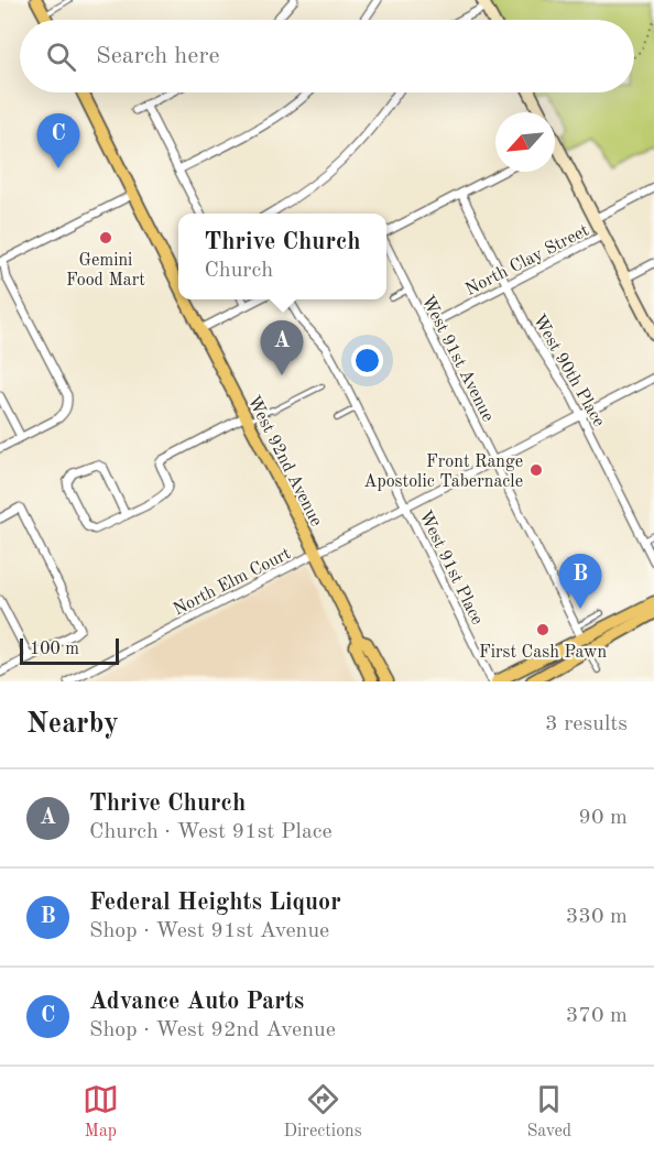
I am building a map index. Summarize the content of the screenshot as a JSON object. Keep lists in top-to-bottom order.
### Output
{
  "streets": {
    "main road": ["West 92nd Avenue"],
    "street": [
      "North Clay Street",
      "West 91st Avenue",
      "West 90th Place",
      "West 91st Place",
      "North Elm Court"
    ]
  },
  "crossings": [
    ["North Clay Street", "West 91st Avenue"],
    ["North Clay Street", "West 90th Place"],
    ["West 91st Avenue", "North Elm Court"],
    ["West 90th Place", "North Elm Court"],
    ["West 92nd Avenue", "North Elm Court"],
    ["West 91st Place", "North Elm Court"]
  ],
  "places": ["Gemini Food Mart", "Front Range Apostolic Tabernacle", "First Cash Pawn"],
  "scale_bar": "100 m",
  "north": "bottom left",
  "page": {
    "search": "Search here",
    "pins": ["C", "A", "B"],
    "popup": ["Thrive Church", "Church"],
    "scale": "100 m",
    "heading": ["Nearby", "3 results"],
    "list": [
      {
        "mark": "A",
        "name": "Thrive Church",
        "note": "Church · West 91st Place",
        "value": "90 m"
      },
      {
        "mark": "B",
        "name": "Federal Heights Liquor",
        "note": "Shop · West 91st Avenue",
        "value": "330 m"
      },
      {
        "mark": "C",
        "name": "Advance Auto Parts",
        "note": "Shop · West 92nd Avenue",
        "value": "370 m"
      }
    ],
    "nav": ["Map", "Directions", "Saved"]
  }
}
